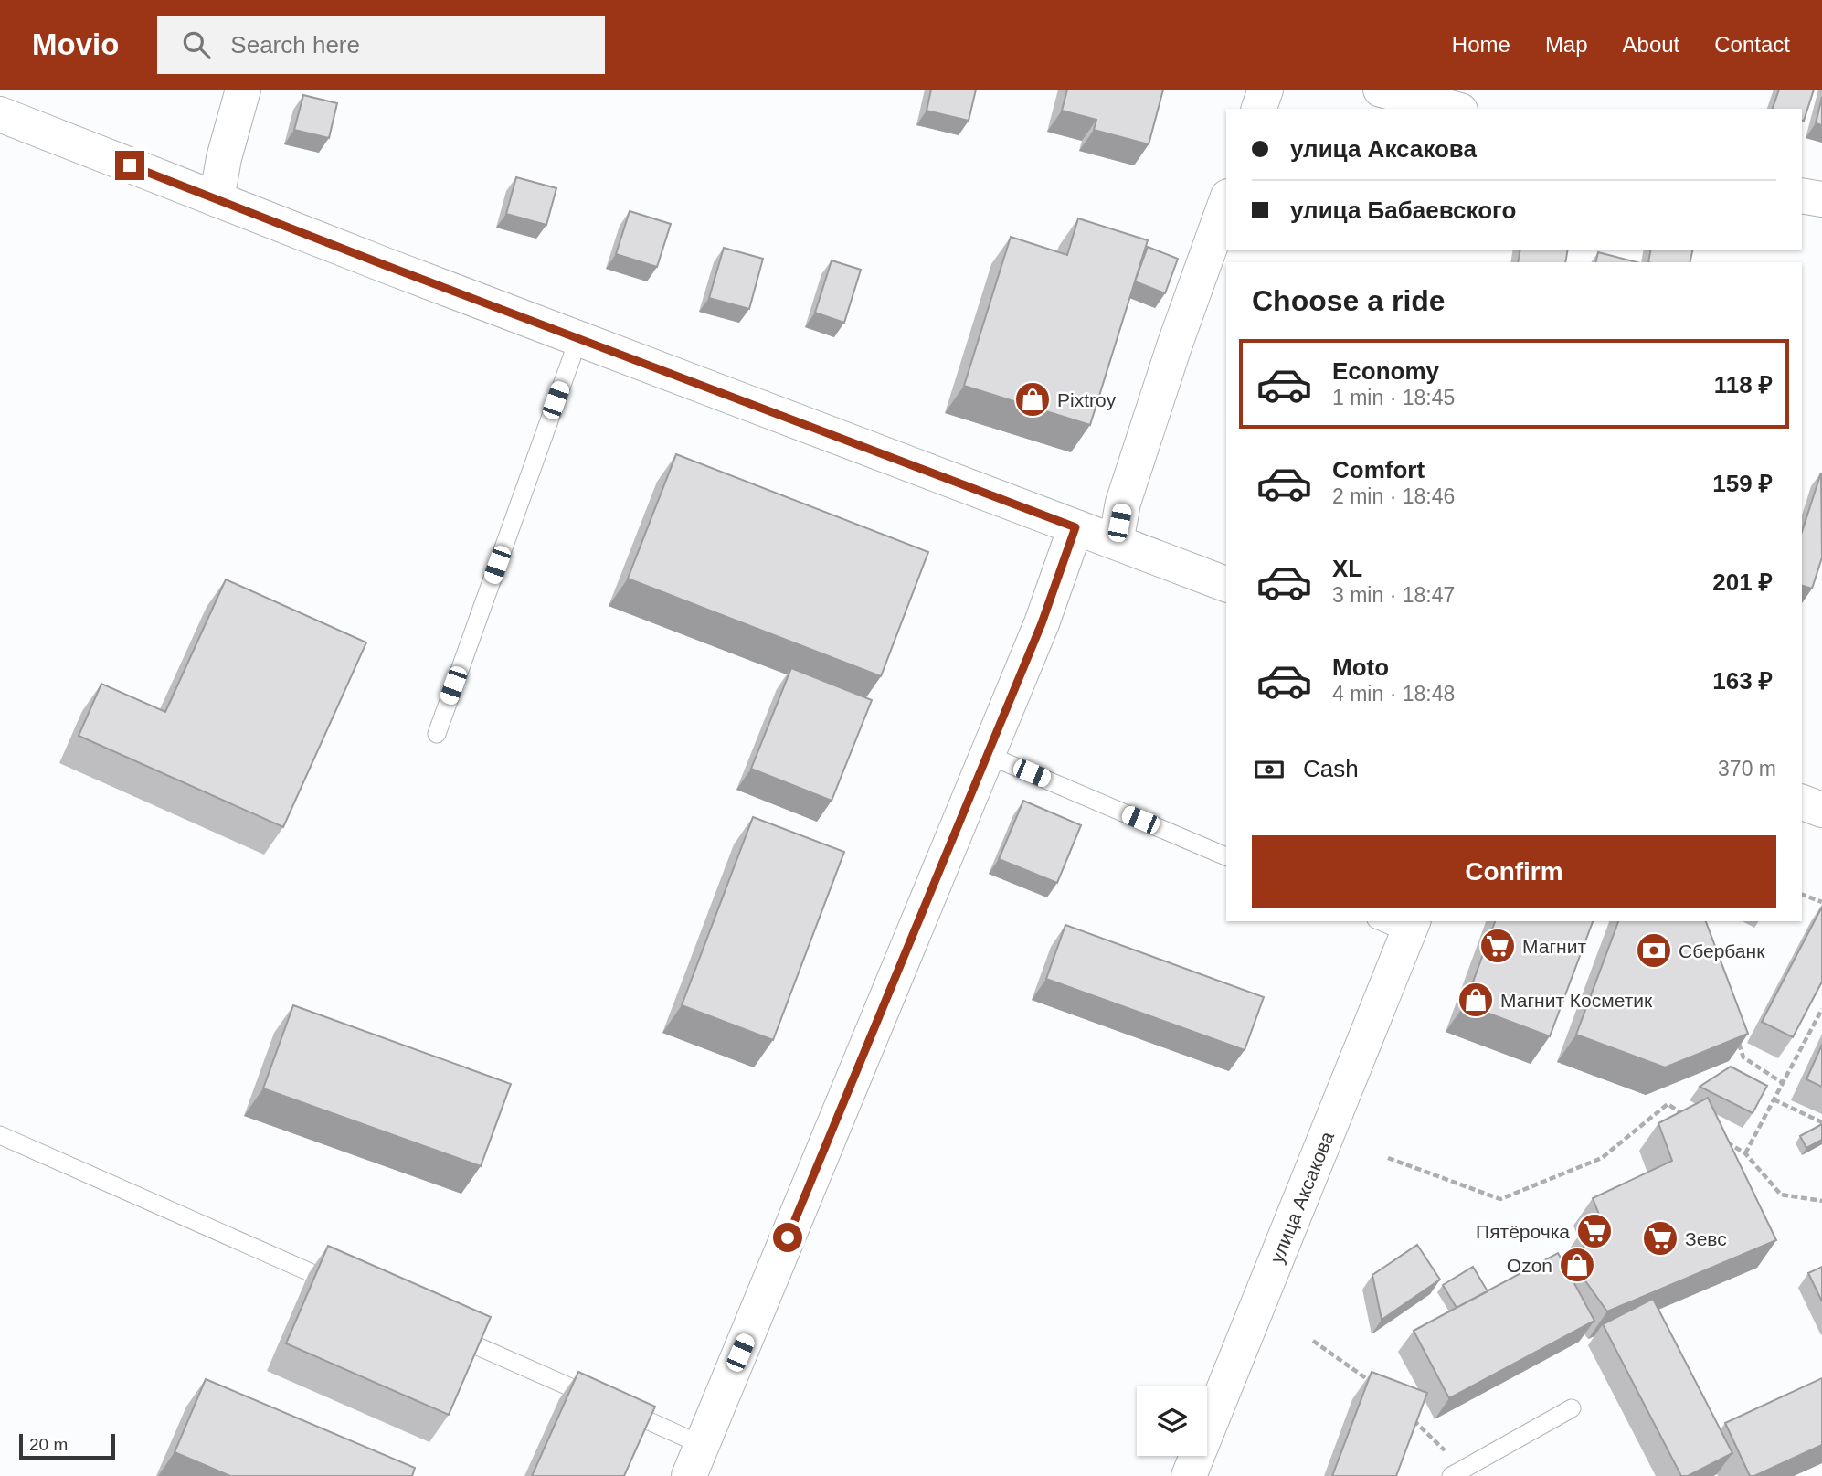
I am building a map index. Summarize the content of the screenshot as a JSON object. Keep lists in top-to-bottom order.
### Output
{
  "streets": {
    "main road": ["улица Аксакова"]
  },
  "places": {
    "shop": ["Pixtroy", "Магнит Косметик", "Ozon"],
    "supermarket": ["Магнит", "Пятёрочка", "Зевс"],
    "bank": ["Сбербанк"]
  },
  "scale_bar": "20 m",
  "page": {
    "header": "Movio",
    "search": "Search here",
    "nav": [
      "Home",
      "Map",
      "About",
      "Contact"
    ],
    "banner": ["улица Аксакова", "улица Бабаевского"],
    "heading": "Choose a ride",
    "list": [
      {
        "name": "Economy",
        "note": "1 min · 18:45",
        "value": "118 ₽"
      },
      {
        "name": "Comfort",
        "note": "2 min · 18:46",
        "value": "159 ₽"
      },
      {
        "name": "XL",
        "note": "3 min · 18:47",
        "value": "201 ₽"
      },
      {
        "name": "Moto",
        "note": "4 min · 18:48",
        "value": "163 ₽"
      }
    ],
    "pay": ["Cash", "370 m"],
    "buttons": "Confirm",
    "scale": "20 m"
  }
}
